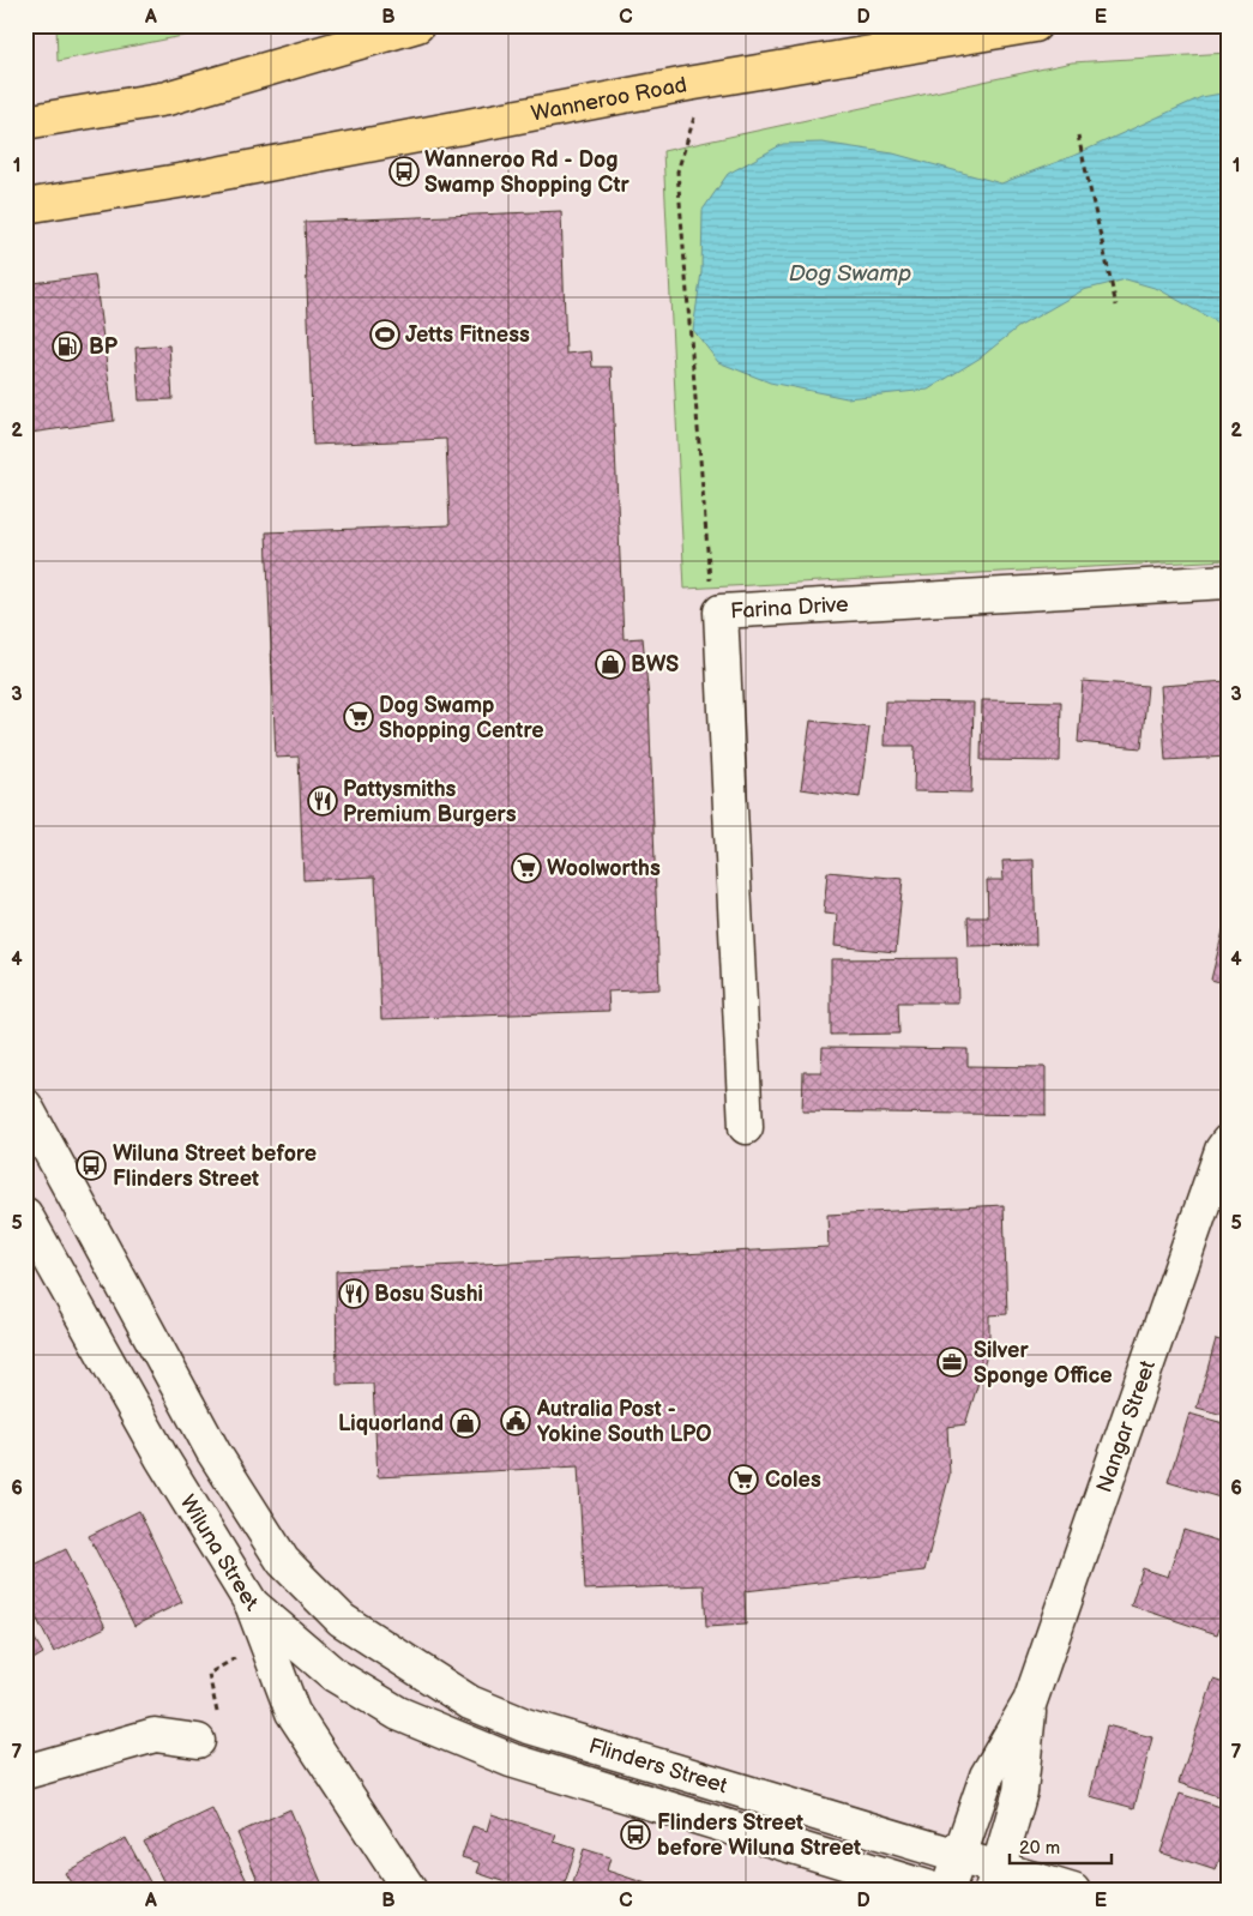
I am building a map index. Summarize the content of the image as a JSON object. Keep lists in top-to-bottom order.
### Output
{
  "streets": {
    "highway": ["Wanneroo Road"],
    "main road": [
      "Farina Drive",
      "Nangar Street",
      "Wiluna Street",
      "Flinders Street"
    ]
  },
  "crossings": [
    ["Nangar Street", "Flinders Street"],
    ["Wiluna Street", "Flinders Street"]
  ],
  "water": ["Dog Swamp"],
  "places": {
    "bus stop": ["Wanneroo Rd - Dog Swamp Shopping Ctr", "Wiluna Street before Flinders Street", "Flinders Street before Wiluna Street"],
    "sports": ["Jetts Fitness"],
    "fuel station": ["BP"],
    "shop": ["BWS", "Liquorland"],
    "supermarket": ["Dog Swamp Shopping Centre", "Woolworths", "Coles"],
    "restaurant": ["Pattysmiths Premium Burgers", "Bosu Sushi"],
    "office": ["Silver Sponge Office"],
    "public building": ["Autralia Post - Yokine South LPO"]
  },
  "scale_bar": "20 m",
  "grid": {
    "columns": [
      "A",
      "B",
      "C",
      "D",
      "E"
    ],
    "rows": [
      "1",
      "2",
      "3",
      "4",
      "5",
      "6",
      "7"
    ]
  }
}
